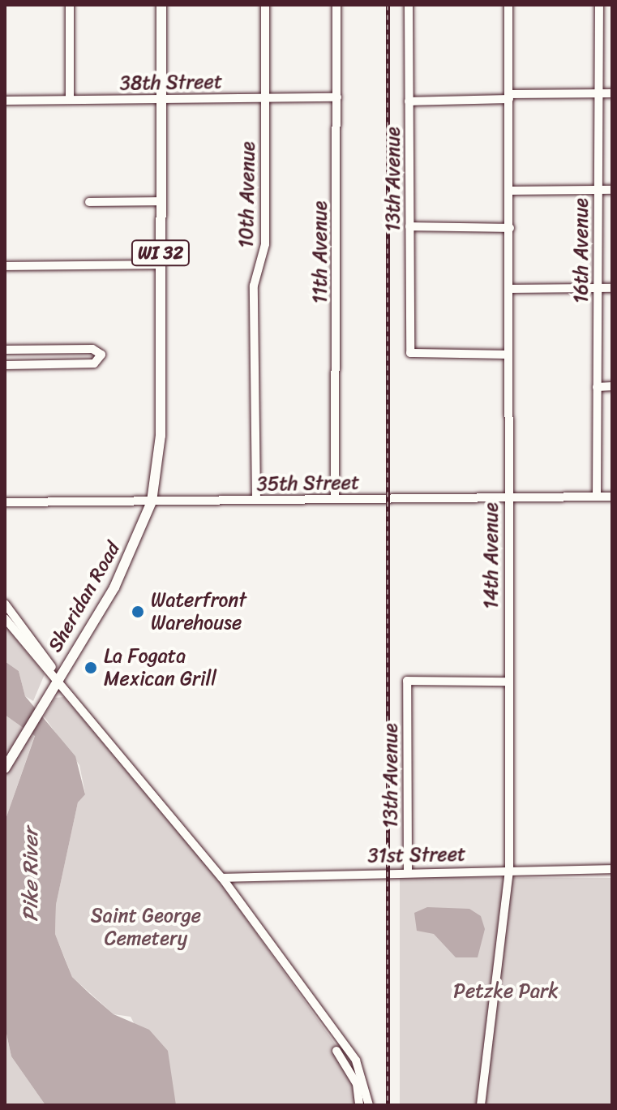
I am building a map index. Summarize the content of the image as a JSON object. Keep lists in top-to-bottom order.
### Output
{
  "streets": {
    "main road": ["WI 32", "Sheridan Road"],
    "street": [
      "38th Street",
      "13th Avenue",
      "10th Avenue",
      "16th Avenue",
      "11th Avenue",
      "35th Street",
      "14th Avenue",
      "31st Street"
    ]
  },
  "crossings": [
    ["38th Street", "10th Avenue"],
    ["38th Street", "11th Avenue"],
    ["38th Street", "Sheridan Road"],
    ["13th Avenue", "14th Avenue"],
    ["13th Avenue", "31st Street"],
    ["10th Avenue", "35th Street"],
    ["16th Avenue", "35th Street"],
    ["11th Avenue", "35th Street"],
    ["WI 32", "Sheridan Road"],
    ["35th Street", "14th Avenue"],
    ["35th Street", "Sheridan Road"],
    ["14th Avenue", "31st Street"],
    ["Sheridan Road", "31st Street"]
  ],
  "water": ["Pike River"],
  "parks": ["Saint George Cemetery", "Petzke Park"],
  "places": ["Waterfront Warehouse", "La Fogata Mexican Grill"]
}
